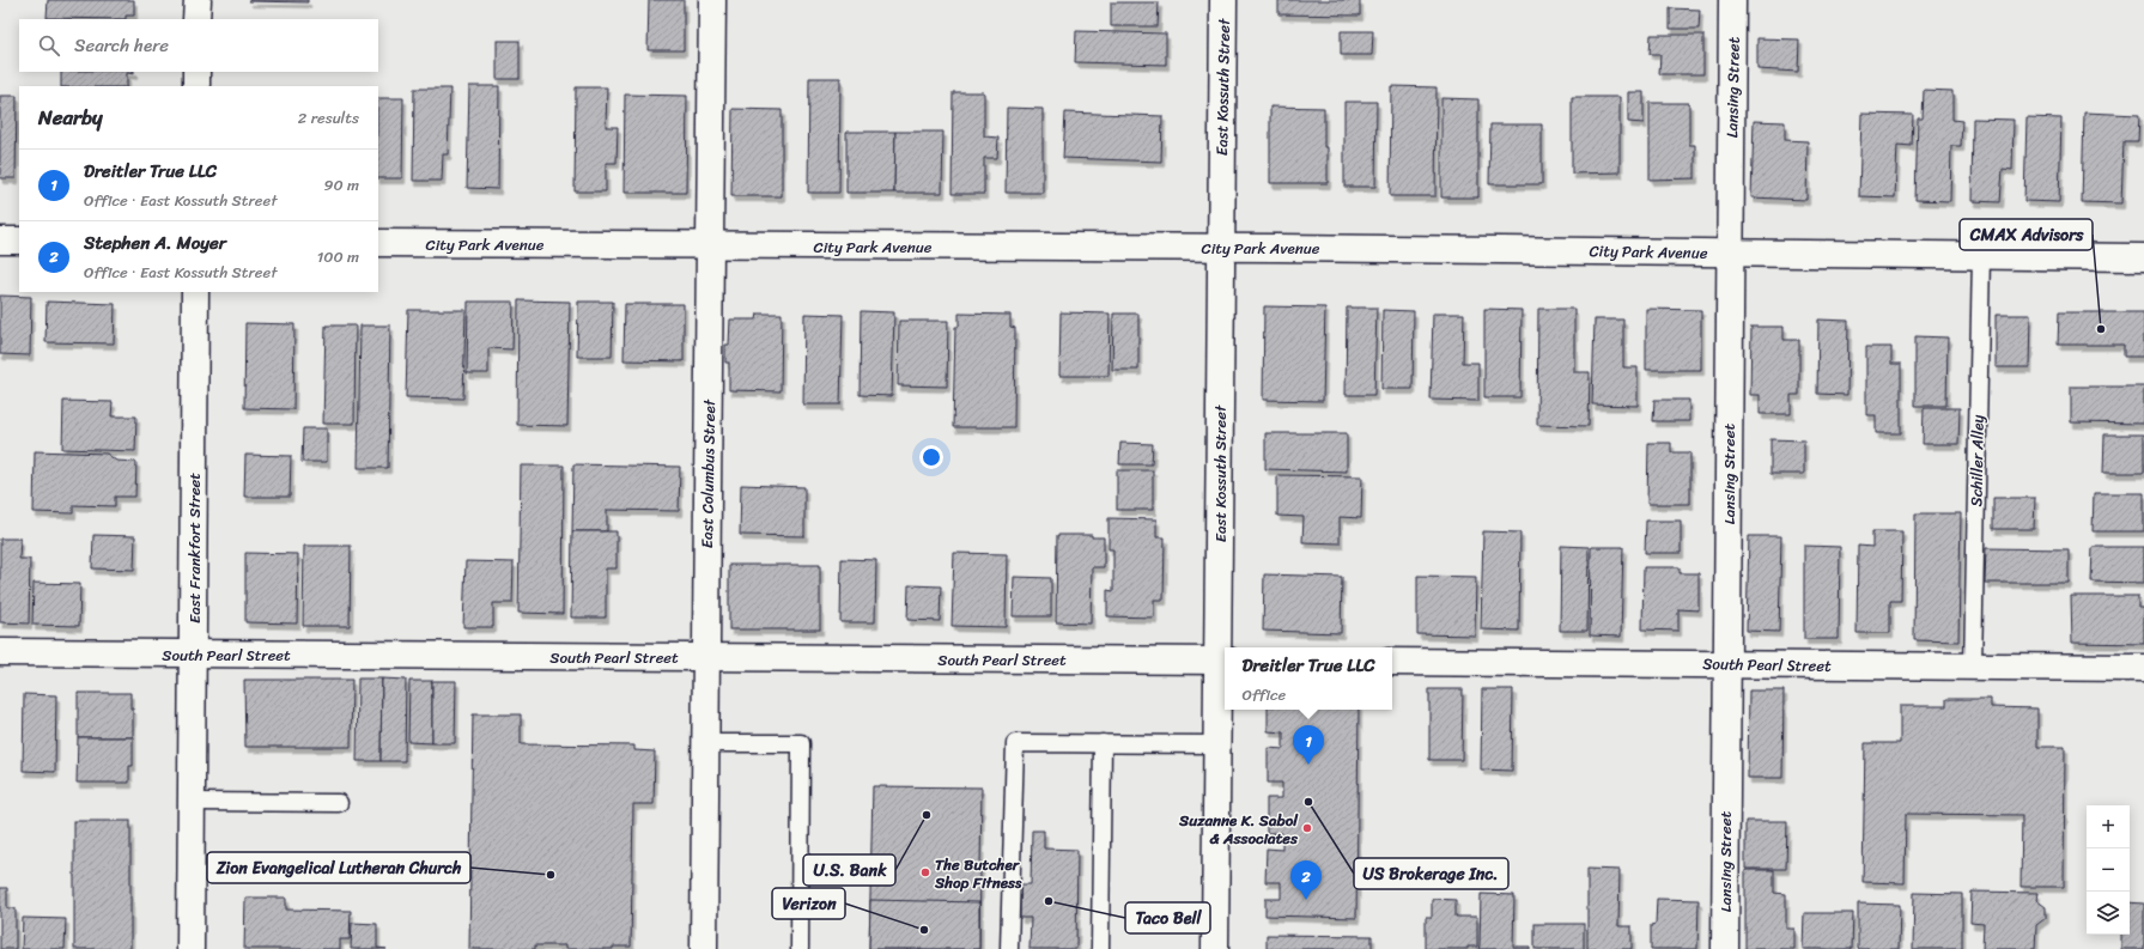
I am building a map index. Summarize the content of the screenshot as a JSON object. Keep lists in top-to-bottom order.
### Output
{
  "streets": {
    "street": [
      "East Kossuth Street",
      "Lansing Street",
      "City Park Avenue",
      "East Columbus Street",
      "East Frankfort Street",
      "South Pearl Street"
    ],
    "lane": ["Schiller Alley"]
  },
  "crossings": [
    ["East Kossuth Street", "City Park Avenue"],
    ["East Kossuth Street", "South Pearl Street"],
    ["Lansing Street", "City Park Avenue"],
    ["Lansing Street", "South Pearl Street"],
    ["City Park Avenue", "Schiller Alley"],
    ["City Park Avenue", "East Columbus Street"],
    ["Schiller Alley", "South Pearl Street"],
    ["East Columbus Street", "South Pearl Street"],
    ["East Frankfort Street", "South Pearl Street"]
  ],
  "places": [
    "CMAX Advisors",
    "US Brokerage Inc.",
    "U.S. Bank",
    "Suzanne K. Sabol & Associates",
    "The Butcher Shop Fitness",
    "Zion Evangelical Lutheran Church",
    "Taco Bell",
    "Verizon"
  ],
  "page": {
    "search": "Search here",
    "heading": ["Nearby", "2 results"],
    "list": [
      {
        "mark": "1",
        "name": "Dreitler True LLC",
        "note": "Office · East Kossuth Street",
        "value": "90 m"
      },
      {
        "mark": "2",
        "name": "Stephen A. Moyer",
        "note": "Office · East Kossuth Street",
        "value": "100 m"
      }
    ],
    "popup": ["Dreitler True LLC", "Office"],
    "pins": ["1", "2"],
    "map_buttons": ["+", "−"]
  }
}
